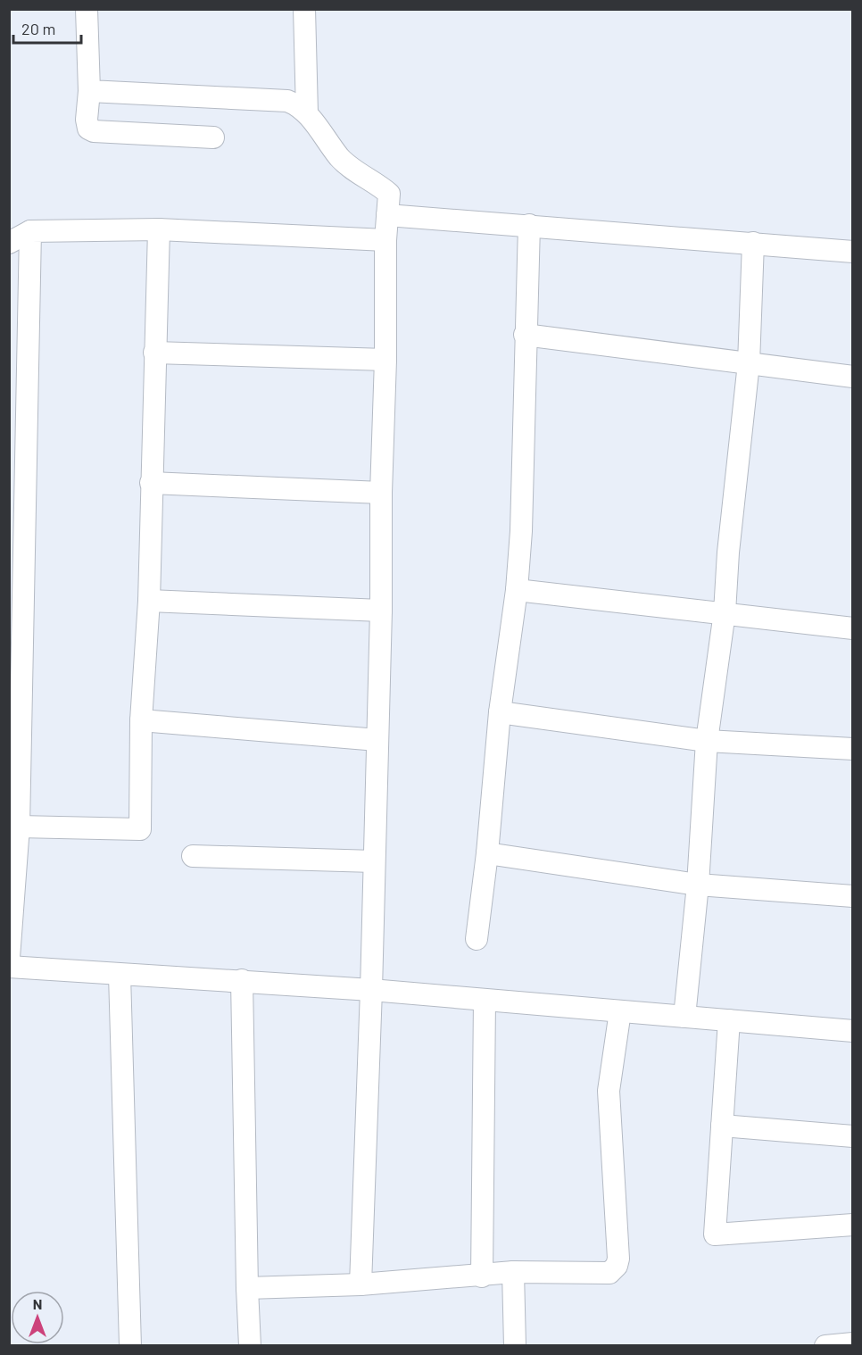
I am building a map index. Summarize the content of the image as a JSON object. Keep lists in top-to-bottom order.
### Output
{
  "scale_bar": "20 m",
  "north": "top"
}
